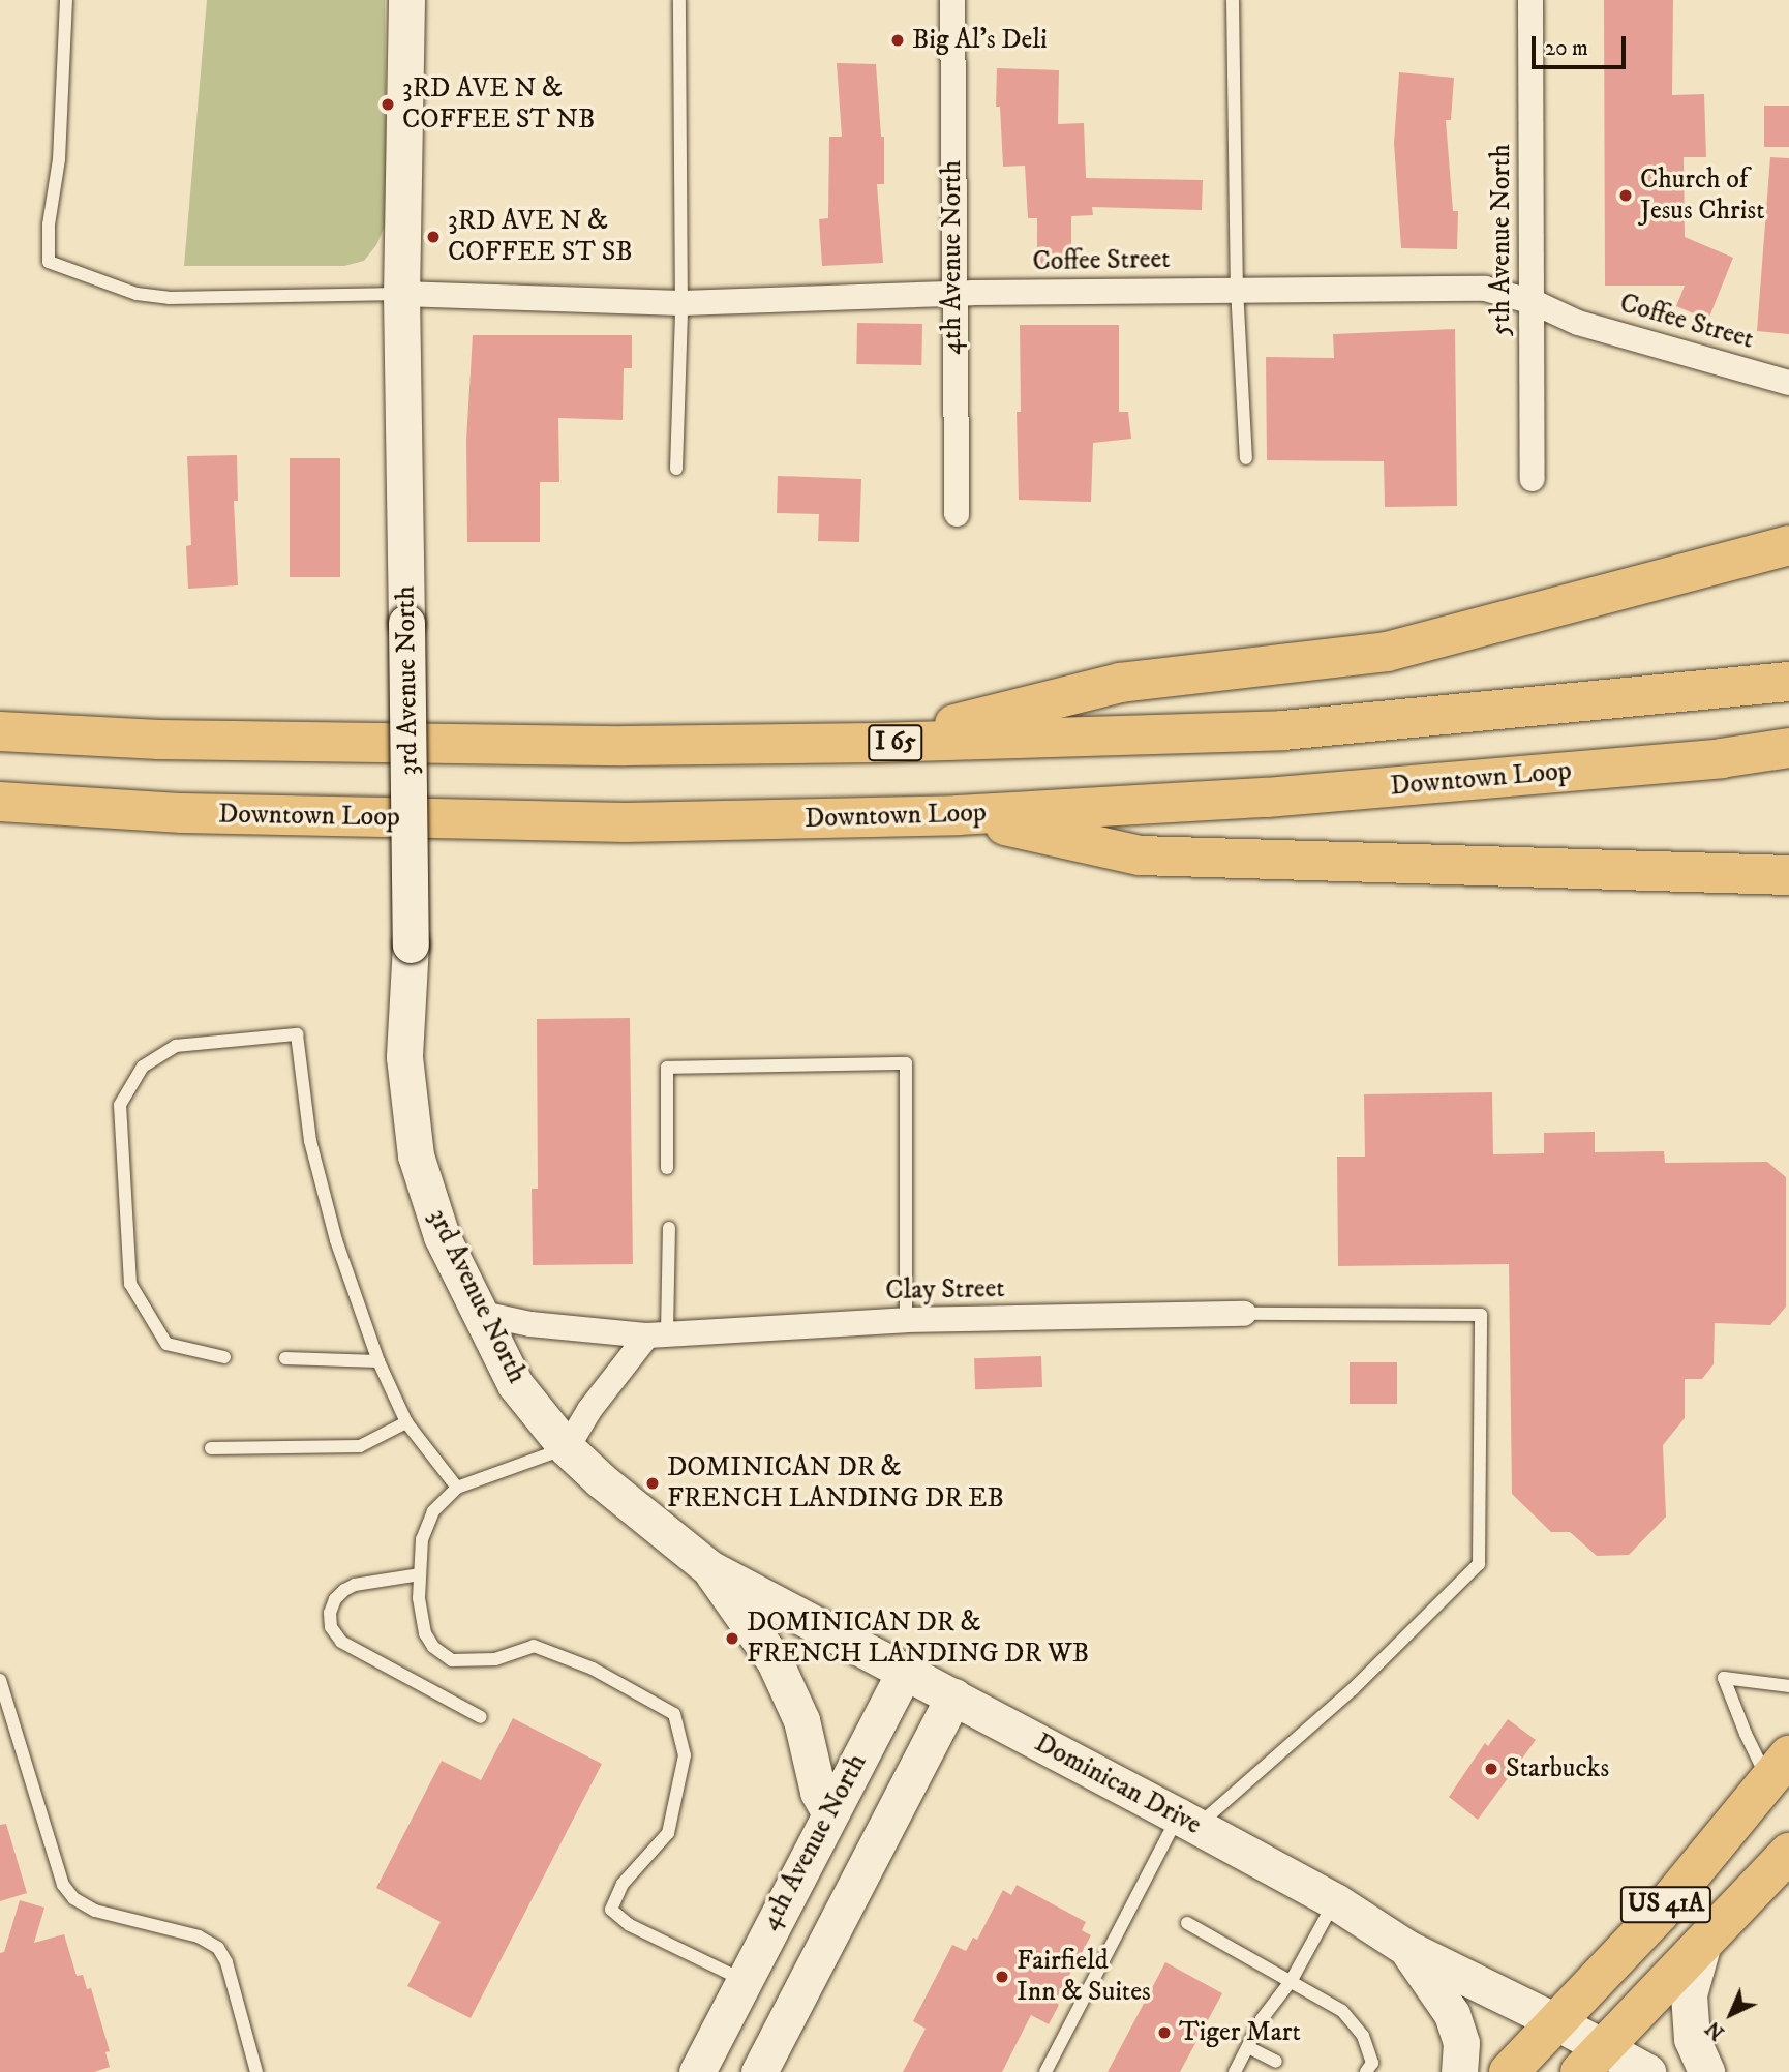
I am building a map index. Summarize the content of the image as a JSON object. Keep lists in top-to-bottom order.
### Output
{
  "streets": {
    "main road": ["I 65", "Downtown Loop", "US 41A"],
    "street": [
      "5th Avenue North",
      "4th Avenue North",
      "Coffee Street",
      "3rd Avenue North",
      "Clay Street",
      "Dominican Drive"
    ]
  },
  "crossings": [
    ["5th Avenue North", "Coffee Street"],
    ["4th Avenue North", "Coffee Street"],
    ["4th Avenue North", "Dominican Drive"],
    ["Coffee Street", "3rd Avenue North"],
    ["3rd Avenue North", "Clay Street"],
    ["3rd Avenue North", "Dominican Drive"],
    ["Dominican Drive", "US 41A"]
  ],
  "places": [
    "Big Al's Deli",
    "3RD AVE N & COFFEE ST NB",
    "Church of Jesus Christ",
    "3RD AVE N & COFFEE ST SB",
    "DOMINICAN DR & FRENCH LANDING DR EB",
    "DOMINICAN DR & FRENCH LANDING DR WB",
    "Starbucks",
    "Fairfield Inn & Suites",
    "Tiger Mart"
  ],
  "scale_bar": "20 m",
  "north": "bottom left"
}
